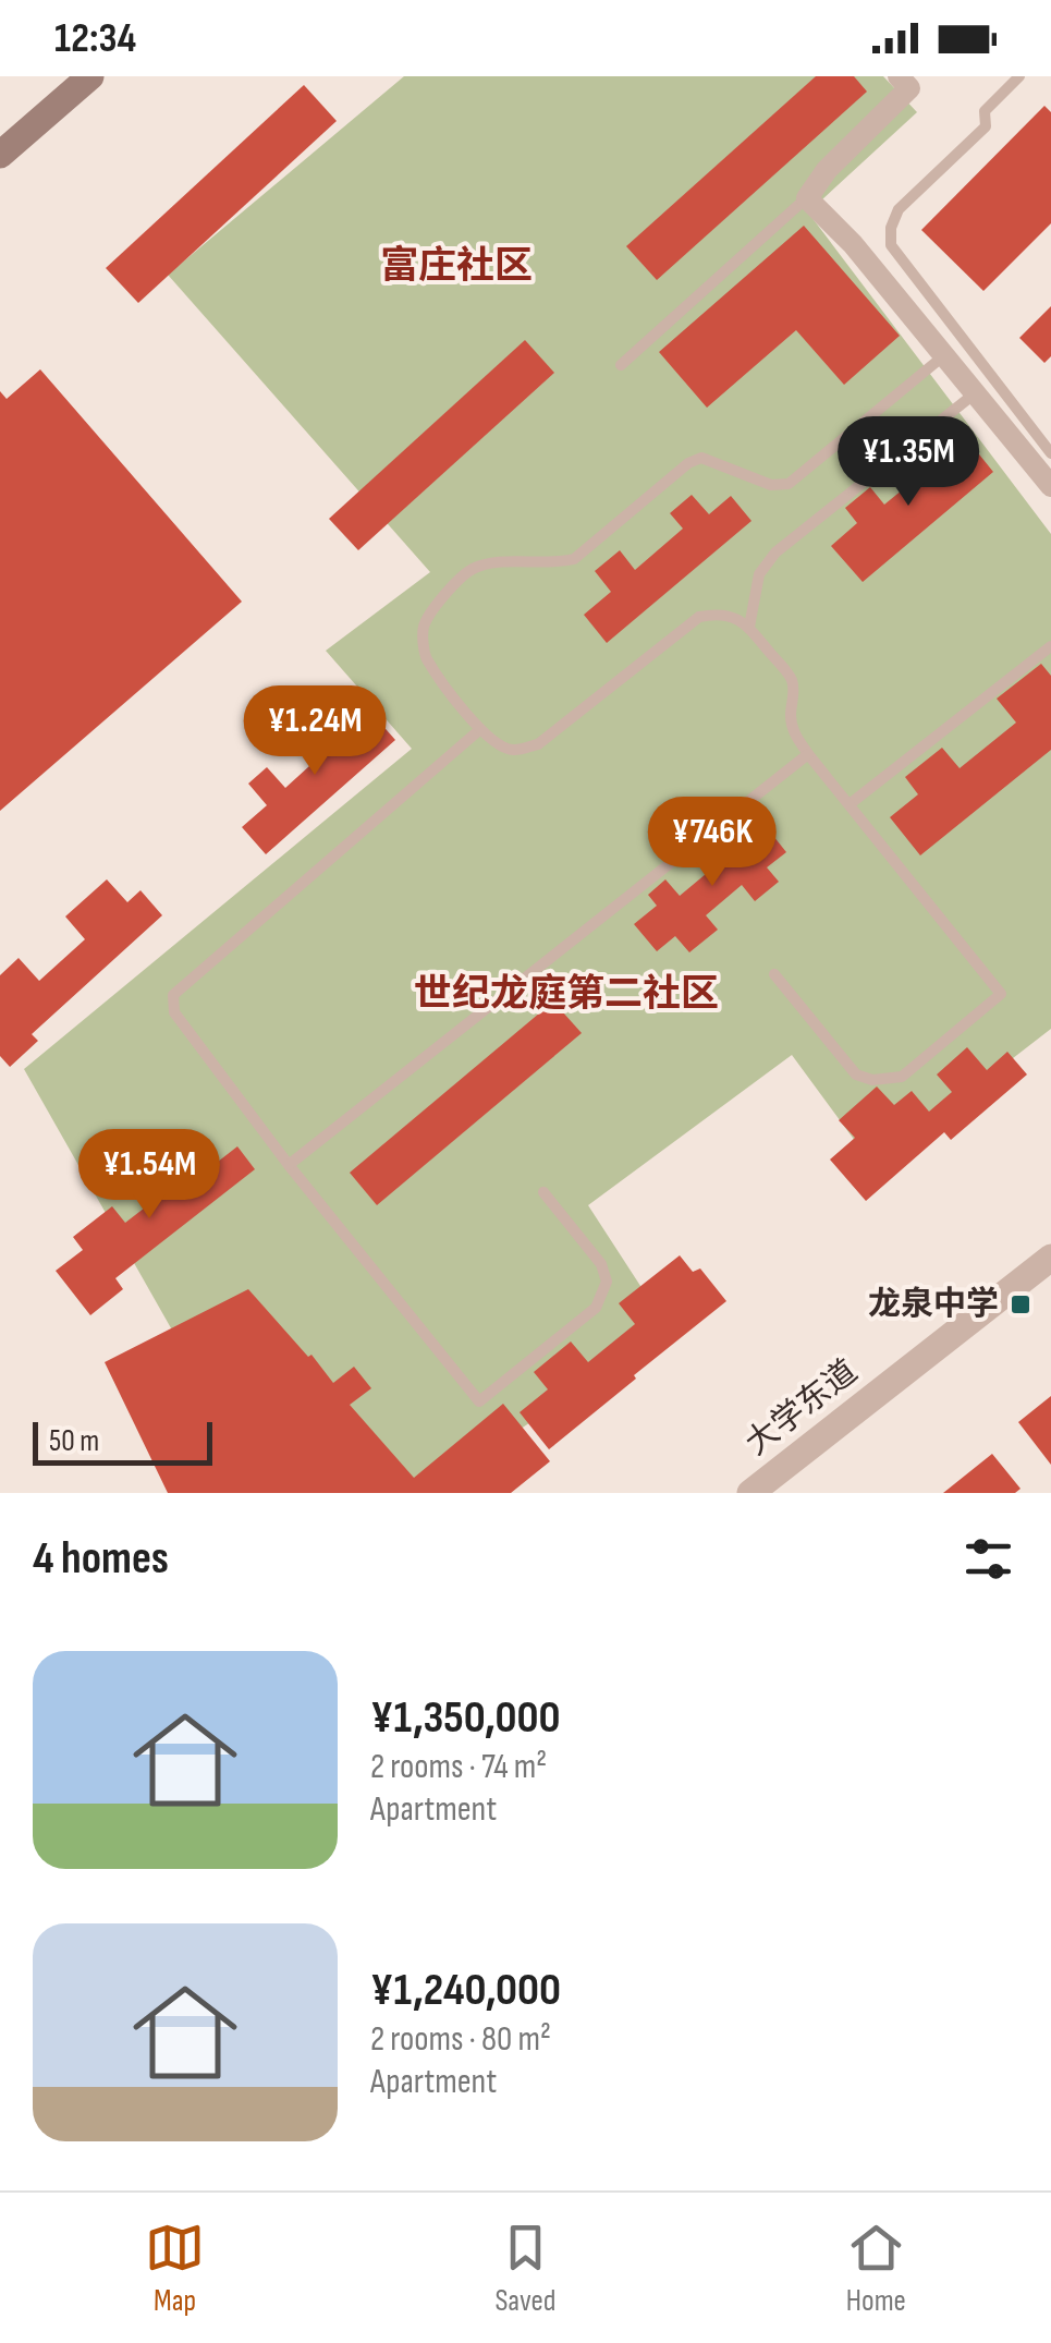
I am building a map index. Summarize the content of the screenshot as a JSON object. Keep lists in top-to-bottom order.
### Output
{
  "streets": {
    "street": ["大学东道"]
  },
  "districts": ["富庄社区", "世纪龙庭第二社区"],
  "places": {
    "transit": ["龙泉中学"]
  },
  "scale_bar": "50 m",
  "page": {
    "status": "12:34",
    "price": [
      "¥1.35M",
      "¥1.24M",
      "¥746K",
      "¥1.54M"
    ],
    "scale": "50 m",
    "heading": "4 homes",
    "list": [
      {
        "name": "¥1,350,000",
        "note": "2 rooms · 74 m² · Apartment"
      },
      {
        "name": "¥1,240,000",
        "note": "2 rooms · 80 m² · Apartment"
      }
    ],
    "tabs": ["Map", "Saved", "Home"]
  }
}
